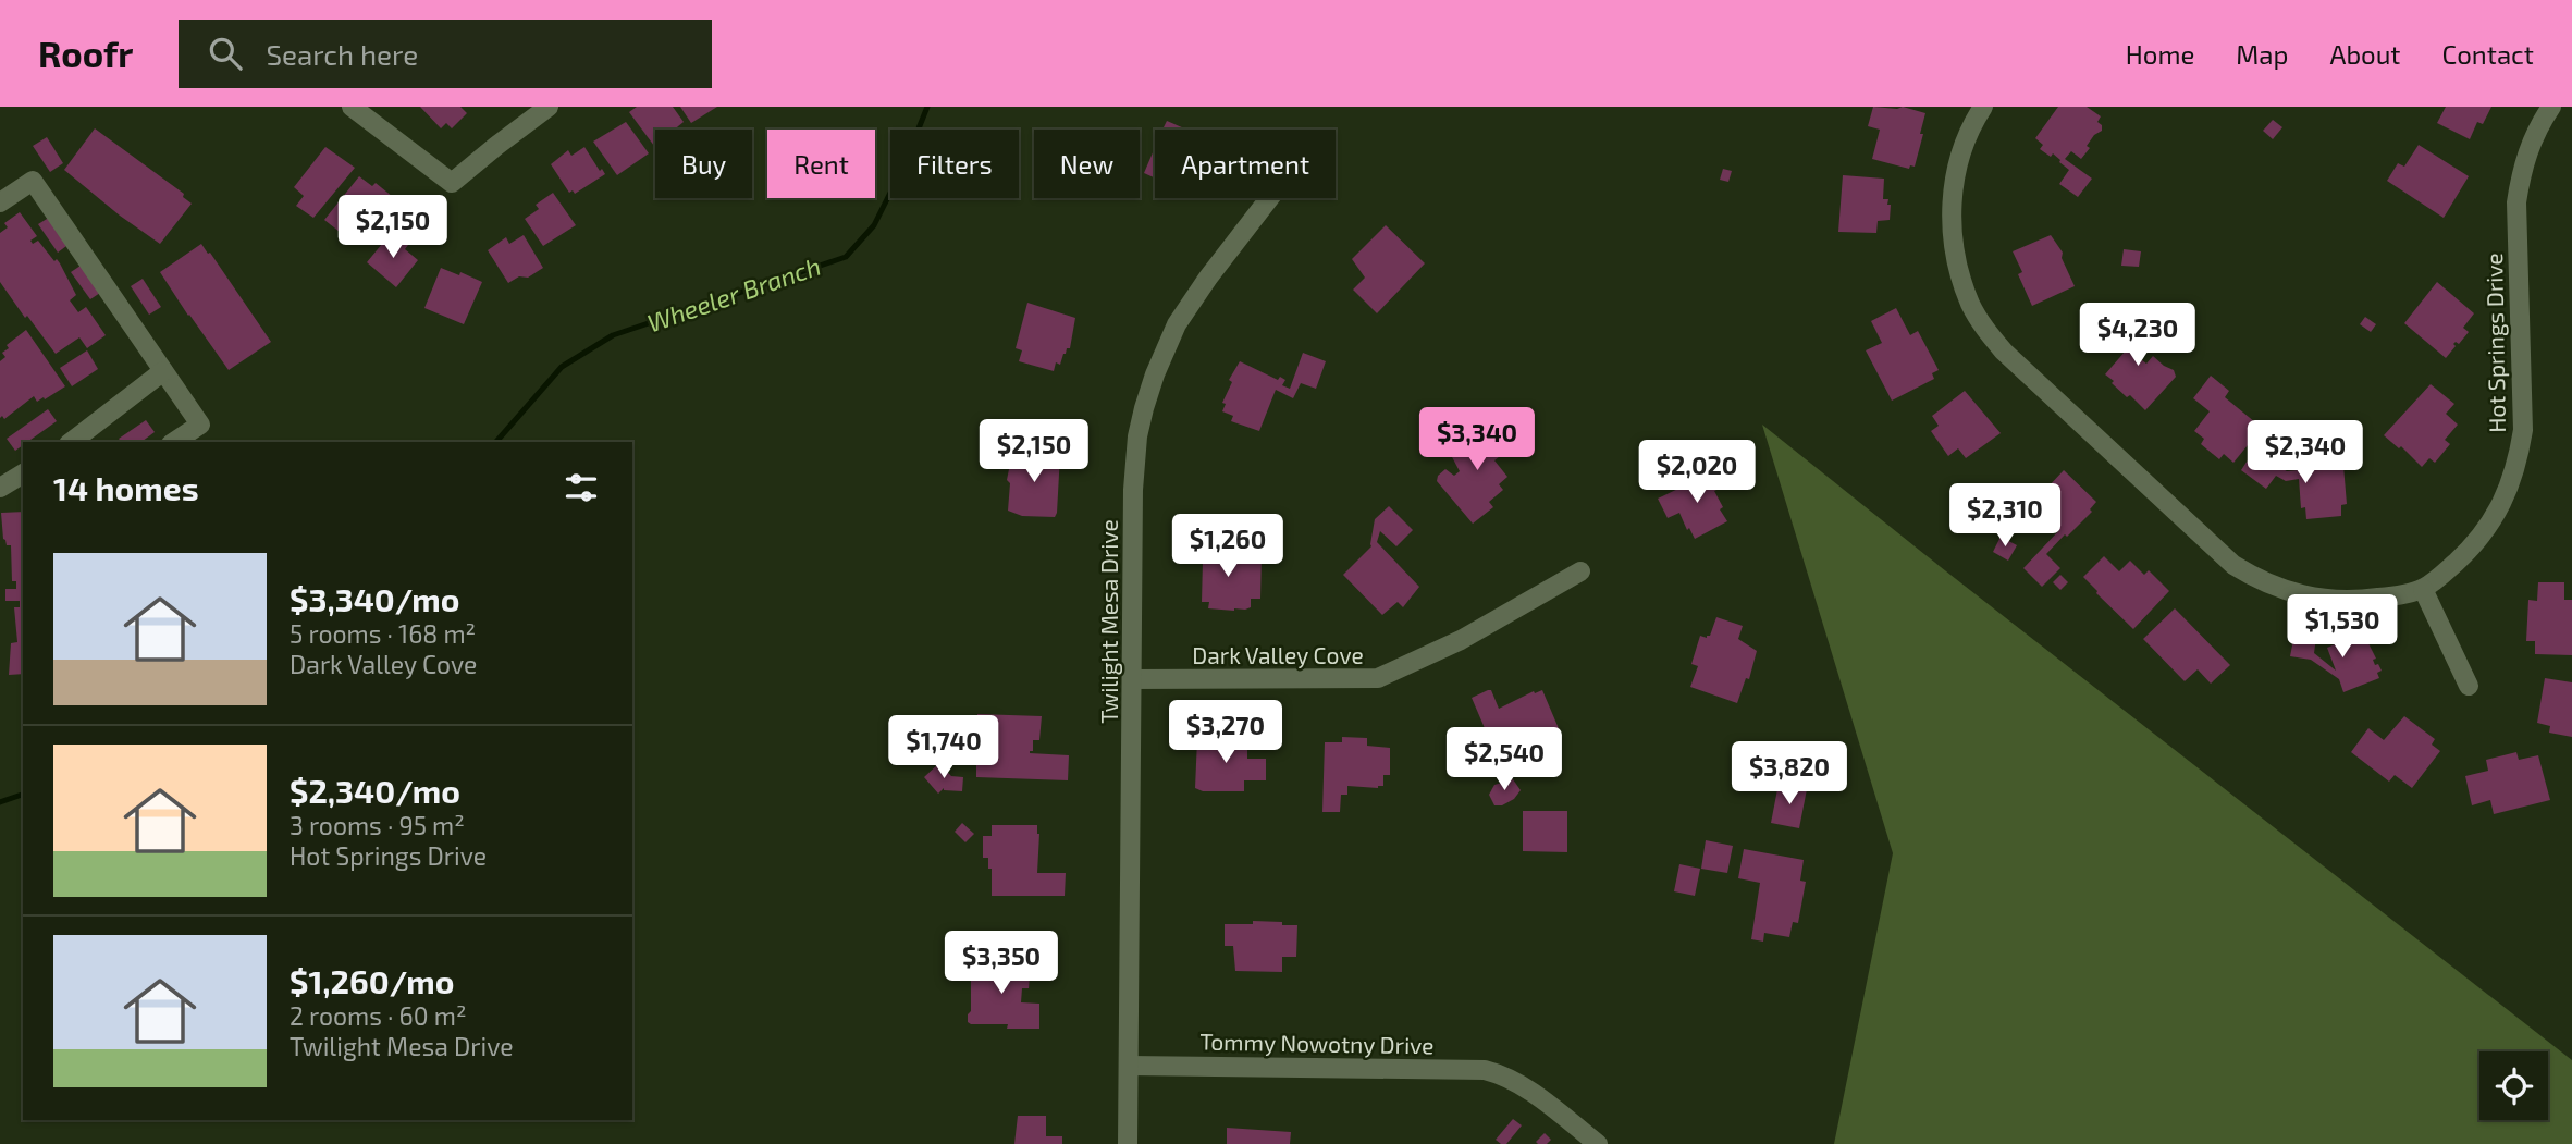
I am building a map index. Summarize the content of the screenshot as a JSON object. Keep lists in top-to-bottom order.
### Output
{
  "streets": {
    "street": [
      "Hot Springs Drive",
      "Twilight Mesa Drive",
      "Dark Valley Cove",
      "Tommy Nowotny Drive"
    ]
  },
  "crossings": [
    ["Twilight Mesa Drive", "Dark Valley Cove"],
    ["Twilight Mesa Drive", "Tommy Nowotny Drive"]
  ],
  "water": ["Wheeler Branch"],
  "page": {
    "header": "Roofr",
    "search": "Search here",
    "nav": [
      "Home",
      "Map",
      "About",
      "Contact"
    ],
    "chip": [
      "Buy",
      "Rent",
      "Filters",
      "New",
      "Apartment"
    ],
    "price": [
      "$2,150",
      "$4,230",
      "$3,340",
      "$2,150",
      "$2,340",
      "$2,020",
      "$2,310",
      "$1,260",
      "$1,530",
      "$3,270",
      "$1,740",
      "$2,540",
      "$3,820",
      "$3,350"
    ],
    "heading": "14 homes",
    "list": [
      {
        "name": "$3,340/mo",
        "note": "5 rooms · 168 m² · Dark Valley Cove"
      },
      {
        "name": "$2,340/mo",
        "note": "3 rooms · 95 m² · Hot Springs Drive"
      },
      {
        "name": "$1,260/mo",
        "note": "2 rooms · 60 m² · Twilight Mesa Drive"
      }
    ]
  }
}
